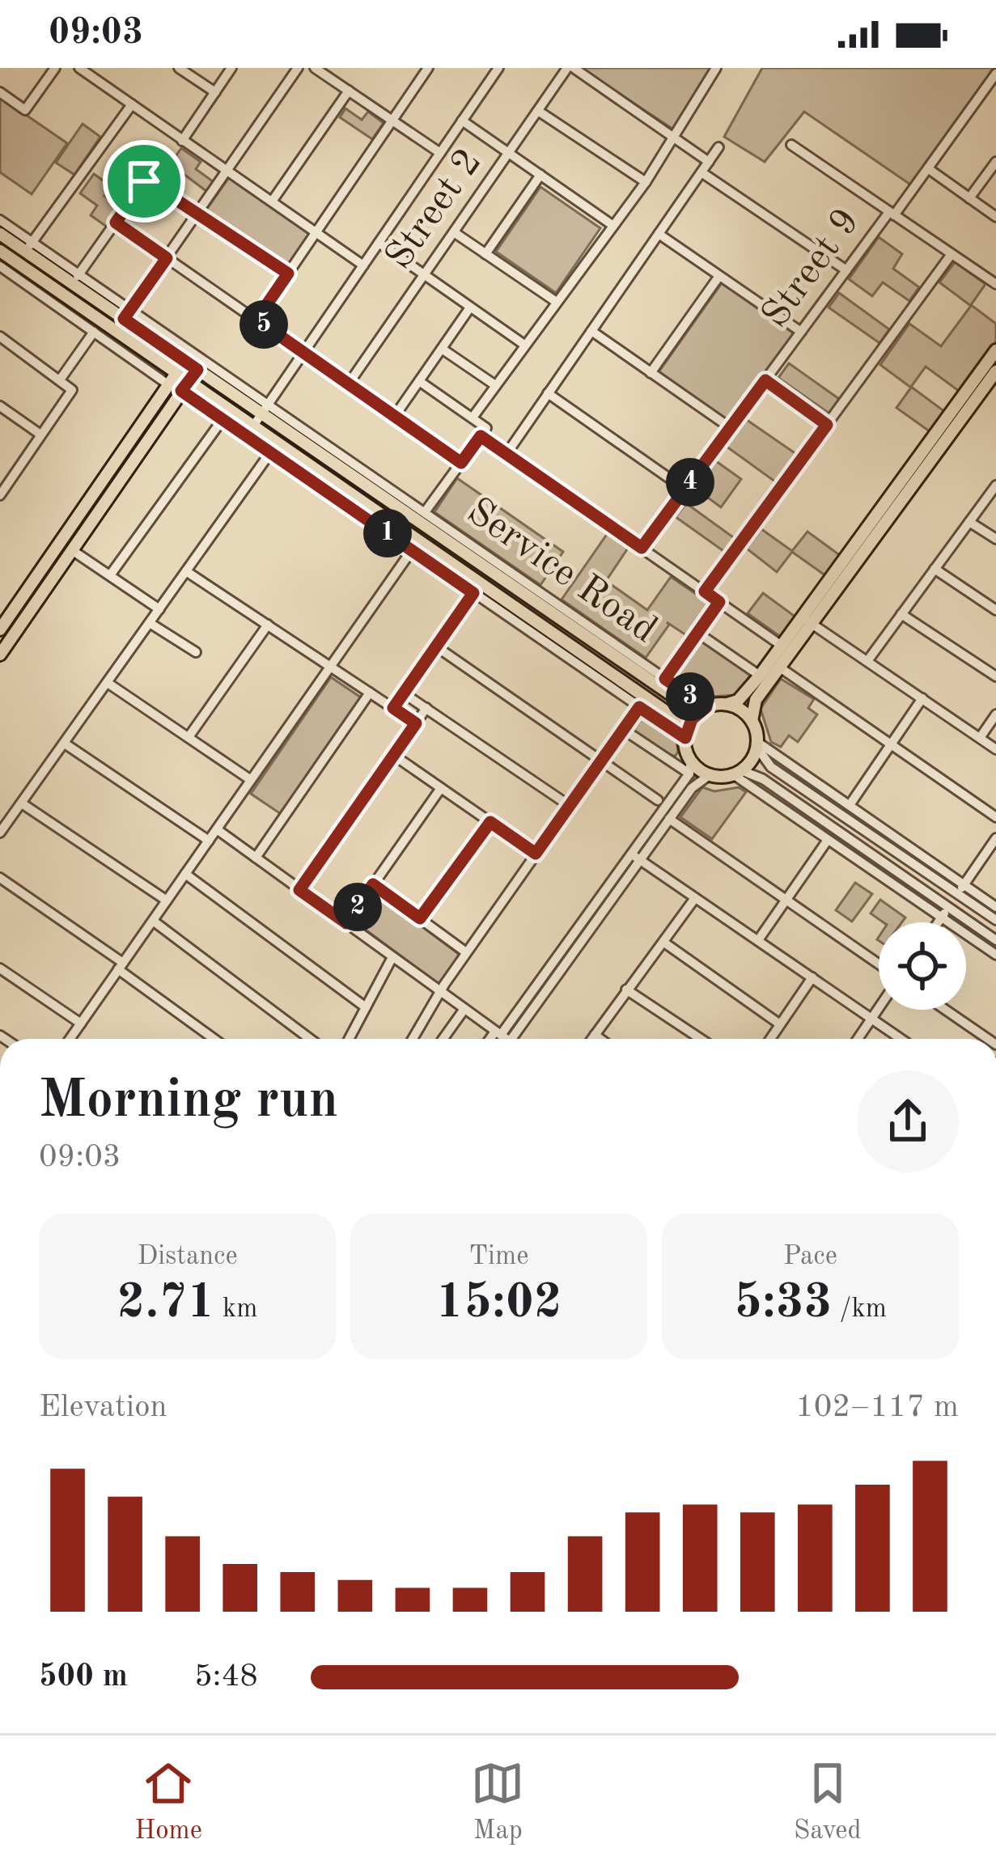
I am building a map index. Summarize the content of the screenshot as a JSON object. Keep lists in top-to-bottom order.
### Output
{
  "streets": {
    "street": ["Street 2", "Street 9", "Service Road"]
  },
  "page": {
    "status": "09:03",
    "pins": [
      "5",
      "4",
      "1",
      "3",
      "2"
    ],
    "heading": ["Morning run", "09:03"],
    "stats": [
      ["Distance", "2.71 km"],
      ["Time", "15:02"],
      ["Pace", "5:33 /km"]
    ],
    "chart": ["Elevation", "102–117 m"],
    "list": [
      {
        "name": "500 m",
        "note": "5:48"
      }
    ],
    "tabs": ["Home", "Map", "Saved"]
  }
}
